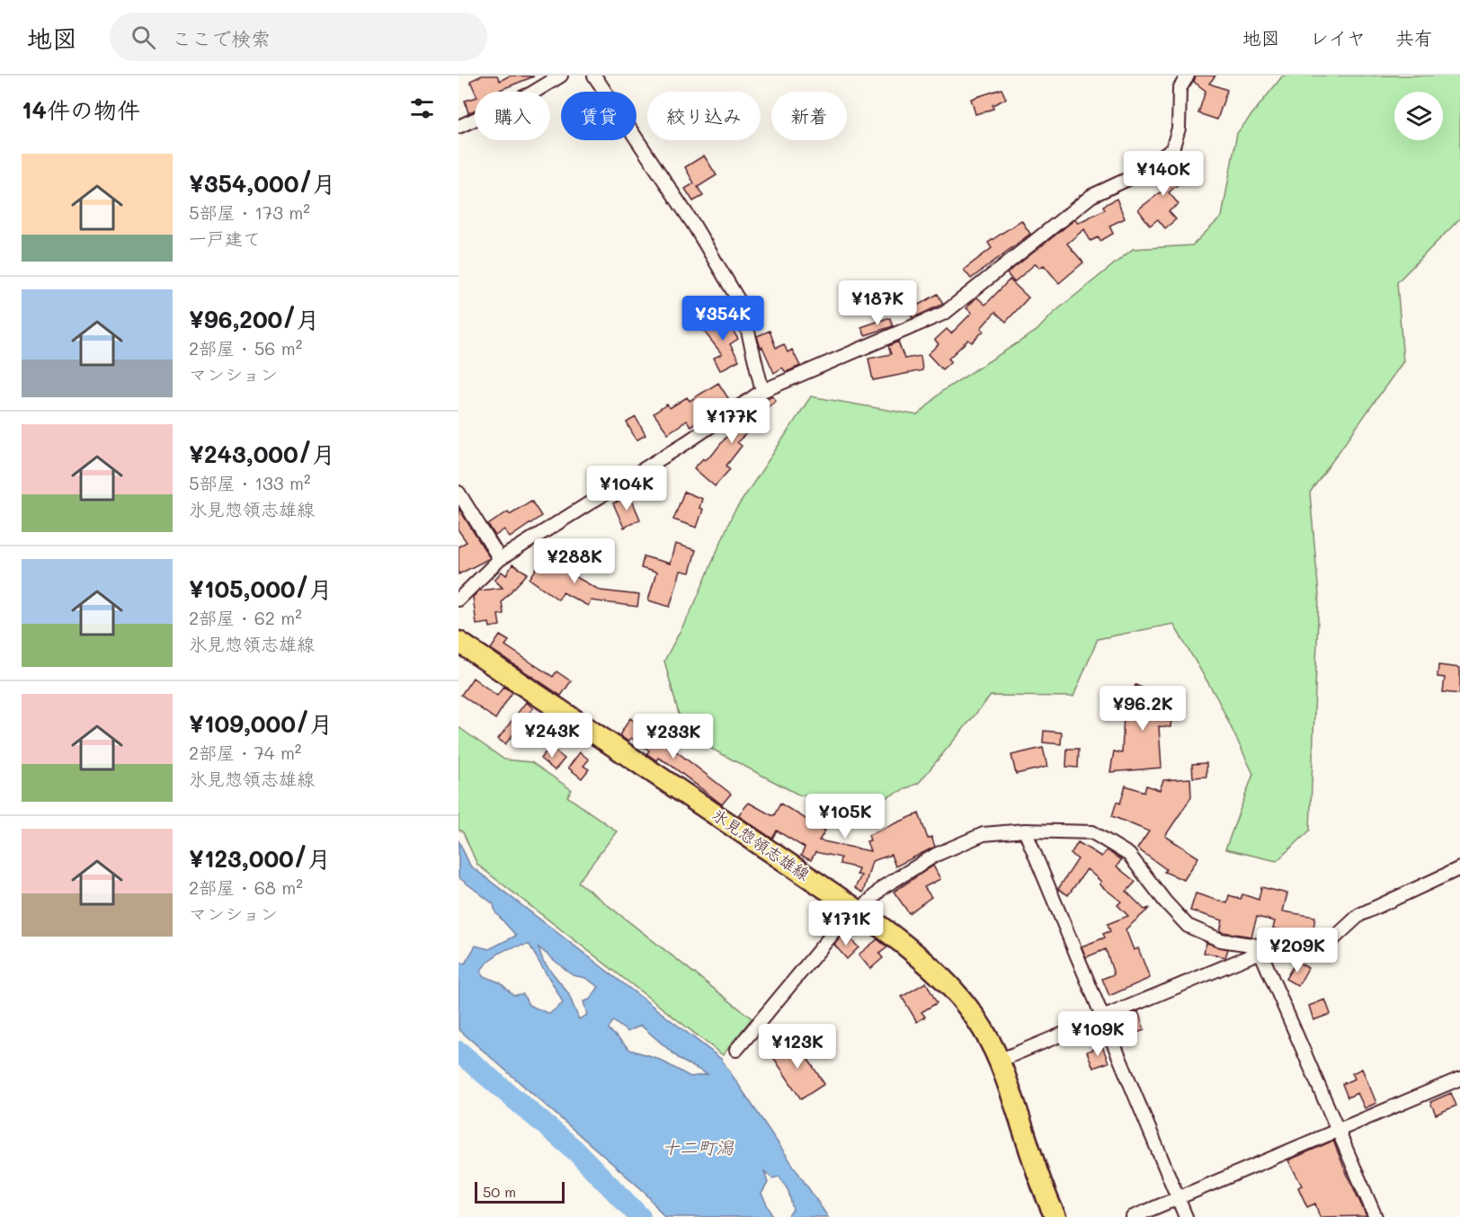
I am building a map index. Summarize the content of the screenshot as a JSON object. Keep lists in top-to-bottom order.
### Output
{
  "streets": {
    "main road": ["氷見惣領志雄線"]
  },
  "water": ["十二町潟"],
  "scale_bar": "50 m",
  "page": {
    "header": "地図",
    "search": "ここで検索",
    "nav": ["地図", "レイヤ", "共有"],
    "heading": "14件の物件",
    "chip": [
      "購入",
      "賃貸",
      "絞り込み",
      "新着"
    ],
    "list": [
      {
        "name": "¥354,000/月",
        "note": "5部屋 · 173 m² · 一戸建て"
      },
      {
        "name": "¥96,200/月",
        "note": "2部屋 · 56 m² · マンション"
      },
      {
        "name": "¥243,000/月",
        "note": "5部屋 · 133 m² · 氷見惣領志雄線"
      },
      {
        "name": "¥105,000/月",
        "note": "2部屋 · 62 m² · 氷見惣領志雄線"
      },
      {
        "name": "¥109,000/月",
        "note": "2部屋 · 74 m² · 氷見惣領志雄線"
      },
      {
        "name": "¥123,000/月",
        "note": "2部屋 · 68 m² · マンション"
      }
    ],
    "price": [
      "¥140K",
      "¥187K",
      "¥354K",
      "¥177K",
      "¥104K",
      "¥288K",
      "¥96.2K",
      "¥243K",
      "¥233K",
      "¥105K",
      "¥171K",
      "¥209K",
      "¥109K",
      "¥123K"
    ],
    "scale": "50 m"
  }
}
